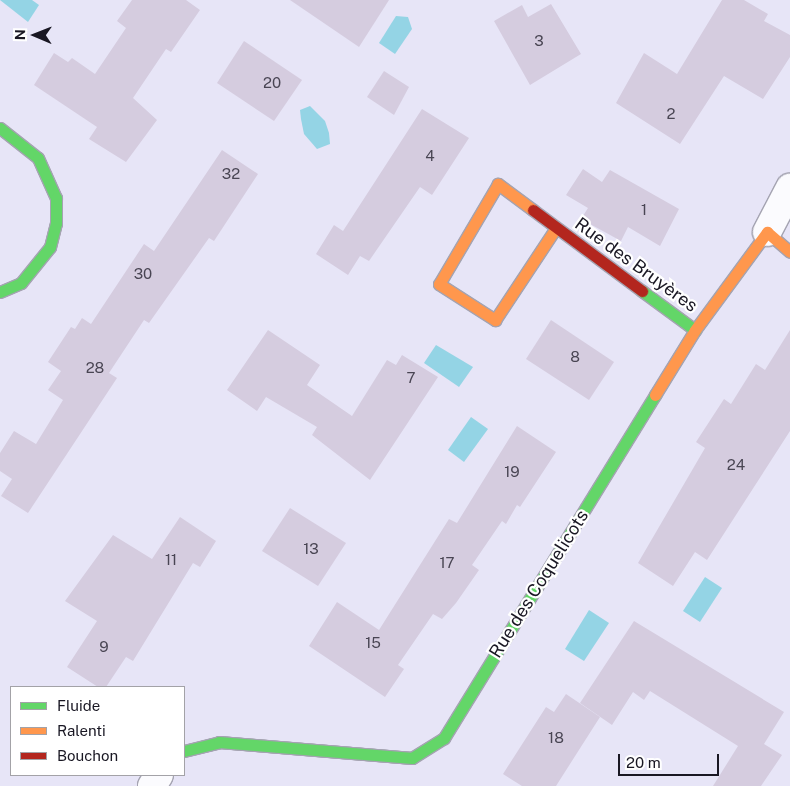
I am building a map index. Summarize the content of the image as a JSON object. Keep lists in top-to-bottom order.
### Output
{
  "streets": {
    "street": ["Rue des Bruyères", "Rue des Coquelicots"]
  },
  "crossings": [
    ["Rue des Bruyères", "Rue des Coquelicots"]
  ],
  "house_numbers": [
    "3",
    "20",
    "2",
    "4",
    "32",
    "1",
    "30",
    "8",
    "28",
    "7",
    "24",
    "19",
    "13",
    "11",
    "17",
    "15",
    "9",
    "18"
  ],
  "legend": ["Fluide", "Ralenti", "Bouchon"],
  "scale_bar": "20 m",
  "north": "left"
}
